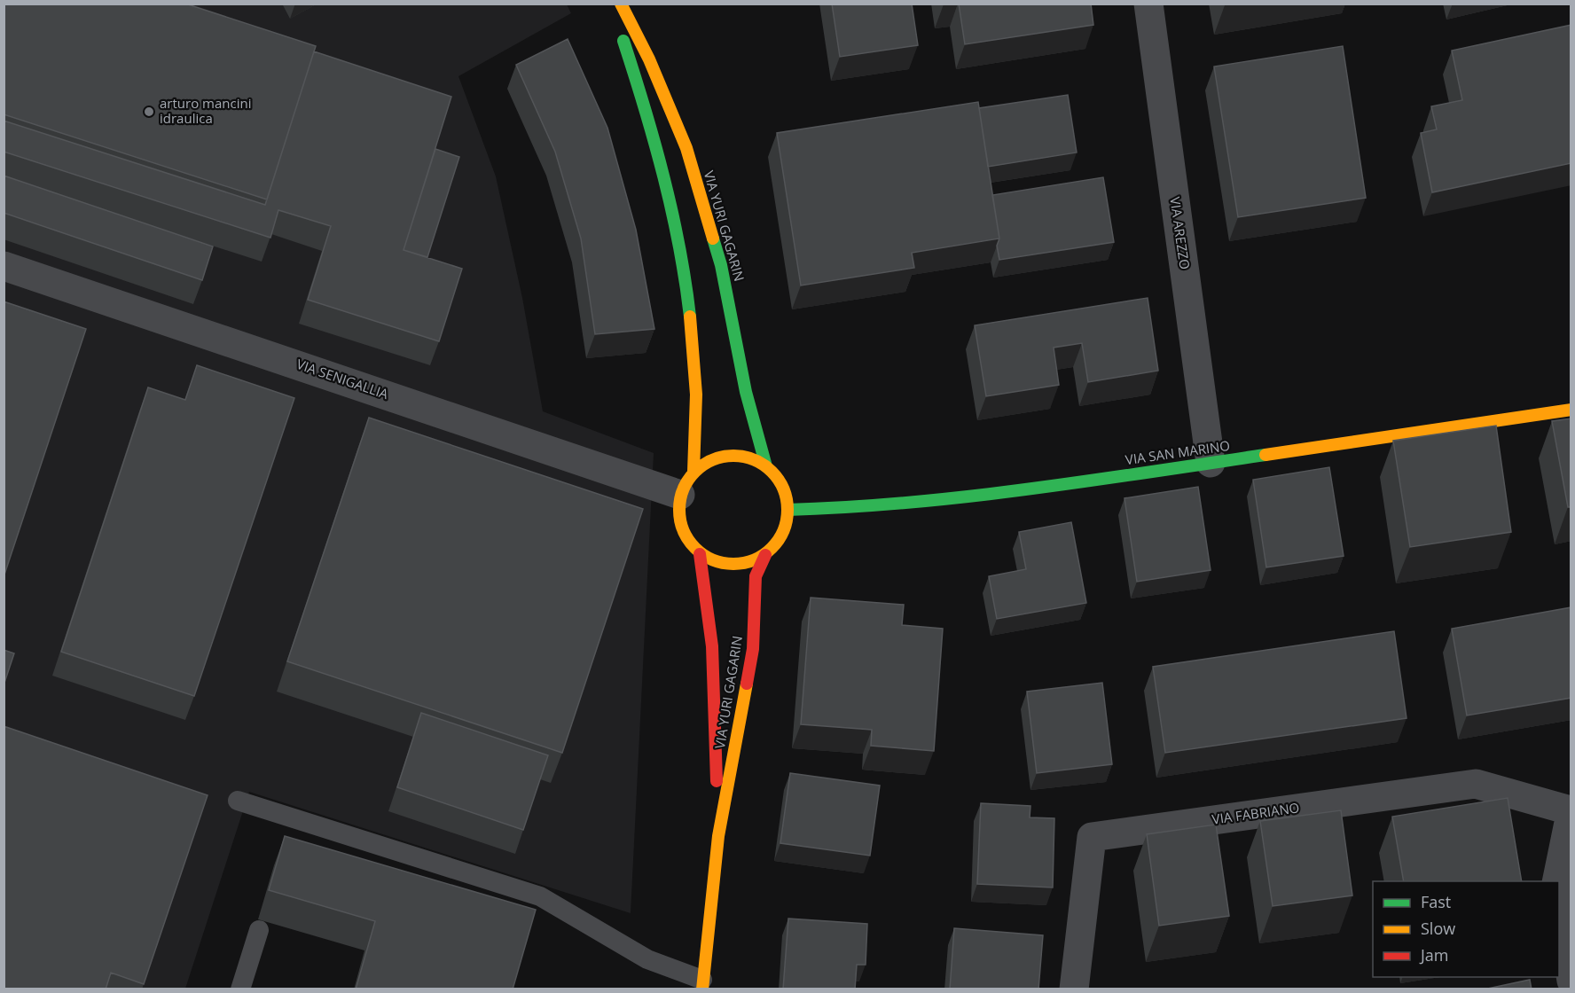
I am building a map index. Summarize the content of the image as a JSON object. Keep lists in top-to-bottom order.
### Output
{
  "streets": {
    "main road": ["VIA YURI GAGARIN", "VIA SAN MARINO"],
    "street": ["VIA AREZZO", "VIA SENIGALLIA", "VIA FABRIANO"]
  },
  "crossings": [
    ["VIA YURI GAGARIN", "VIA SENIGALLIA"],
    ["VIA YURI GAGARIN", "VIA SAN MARINO"],
    ["VIA AREZZO", "VIA SAN MARINO"],
    ["VIA SENIGALLIA", "VIA SAN MARINO"]
  ],
  "places": ["arturo mancini idraulica"],
  "legend": ["Fast", "Slow", "Jam"]
}
